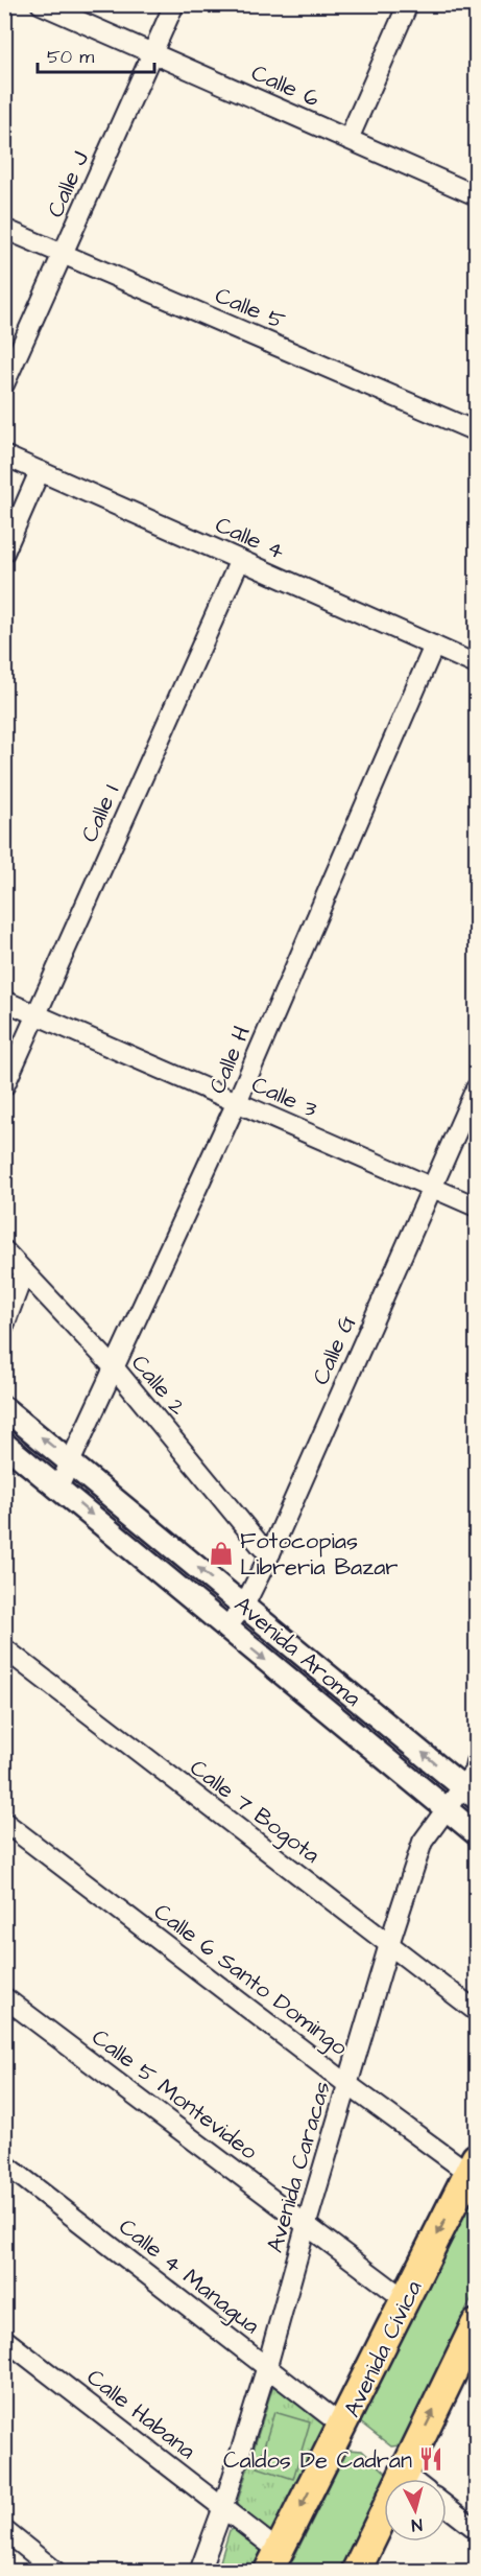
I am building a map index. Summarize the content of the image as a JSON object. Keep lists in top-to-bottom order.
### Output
{
  "streets": {
    "main road": ["Avenida Cívica"],
    "street": [
      "Calle 6",
      "Calle J",
      "Calle 5",
      "Calle 4",
      "Calle I",
      "Calle H",
      "Calle 3",
      "Calle G",
      "Calle 2",
      "Avenida Aroma",
      "Calle 7 Bogota",
      "Calle 6 Santo Domingo",
      "Calle 5 Montevideo",
      "Avenida Caracas",
      "Calle 4 Managua",
      "Calle Habana"
    ]
  },
  "crossings": [
    ["Calle 6", "Calle J"],
    ["Calle J", "Calle 5"],
    ["Calle 4", "Calle I"],
    ["Calle 4", "Calle H"],
    ["Calle I", "Calle 3"],
    ["Calle H", "Calle 3"],
    ["Calle H", "Calle 2"],
    ["Calle H", "Avenida Aroma"],
    ["Calle 3", "Calle G"],
    ["Calle G", "Calle 2"],
    ["Calle G", "Avenida Aroma"],
    ["Avenida Aroma", "Avenida Caracas"],
    ["Calle 7 Bogota", "Avenida Caracas"],
    ["Calle 6 Santo Domingo", "Avenida Caracas"],
    ["Calle 6 Santo Domingo", "Avenida Cívica"],
    ["Calle 5 Montevideo", "Avenida Caracas"],
    ["Calle 5 Montevideo", "Avenida Cívica"],
    ["Avenida Caracas", "Calle 4 Managua"],
    ["Avenida Caracas", "Calle Habana"],
    ["Calle 4 Managua", "Avenida Cívica"],
    ["Avenida Cívica", "Calle Habana"]
  ],
  "places": {
    "shop": ["Fotocopias Libreria Bazar"],
    "restaurant": ["Caldos De Cadran"]
  },
  "scale_bar": "50 m",
  "north": "bottom"
}
